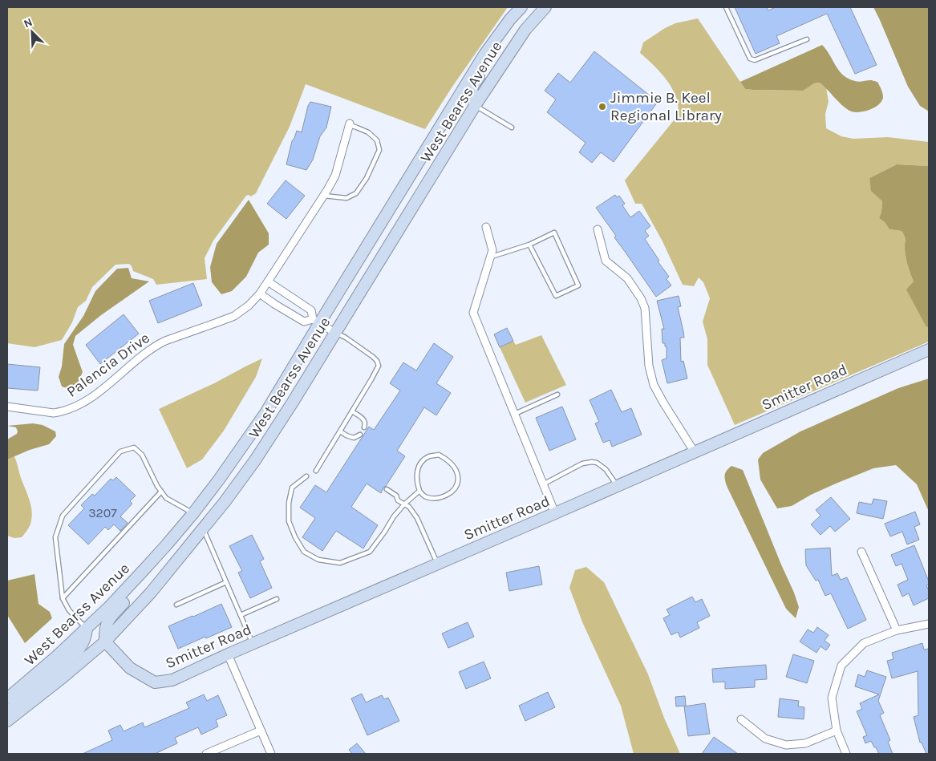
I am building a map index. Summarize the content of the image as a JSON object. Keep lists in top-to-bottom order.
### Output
{
  "streets": {
    "main road": ["West Bearss Avenue", "Smitter Road"],
    "street": ["Palencia Drive"]
  },
  "crossings": [
    ["West Bearss Avenue", "Smitter Road"]
  ],
  "places": ["Jimmie B. Keel Regional Library"],
  "house_numbers": ["3207"],
  "north": "top left"
}
